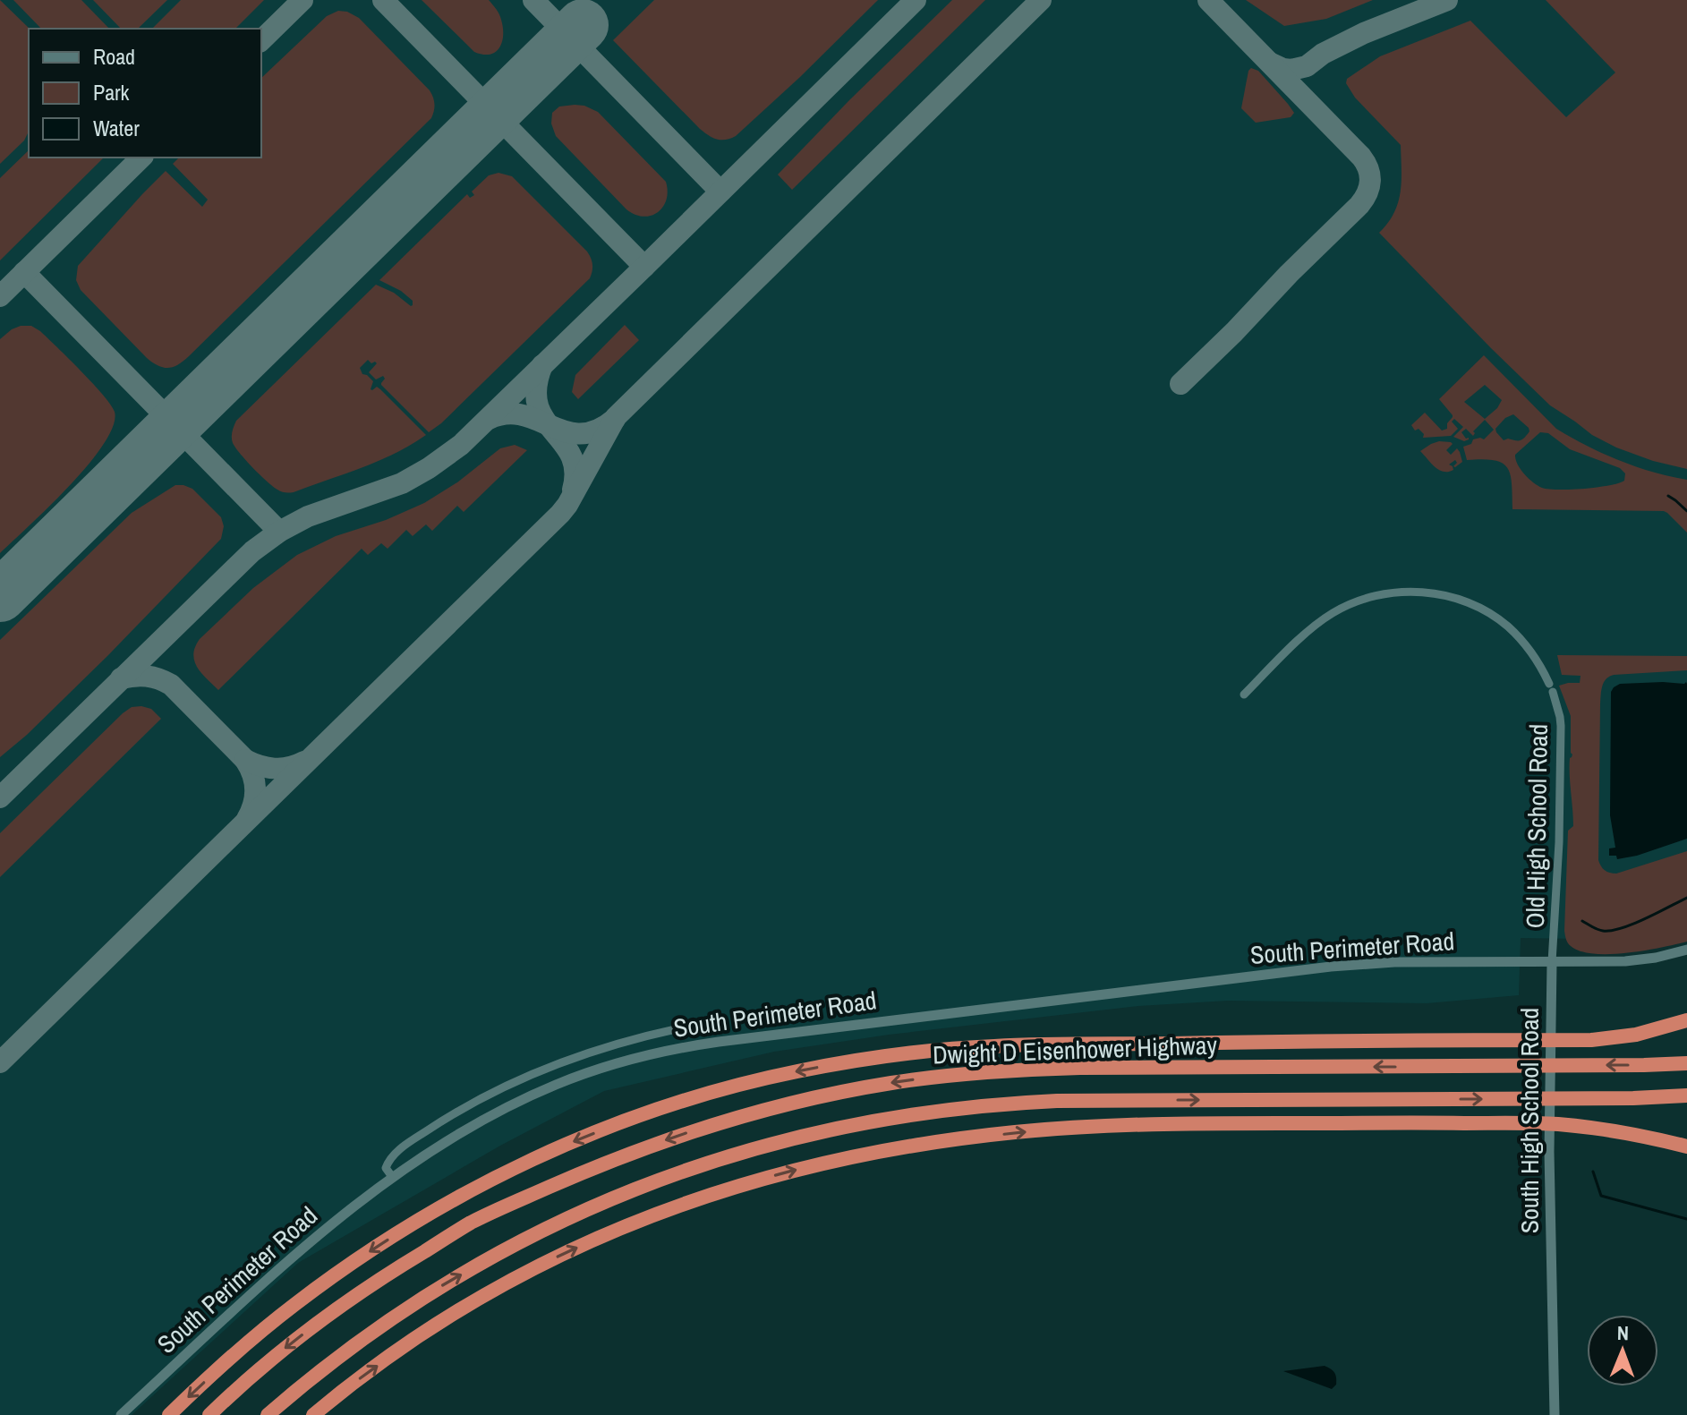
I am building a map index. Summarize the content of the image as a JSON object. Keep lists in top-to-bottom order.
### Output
{
  "streets": {
    "highway": ["Dwight D Eisenhower Highway"],
    "street": ["Old High School Road", "South Perimeter Road", "South High School Road"]
  },
  "crossings": [
    ["Old High School Road", "South Perimeter Road"],
    ["Old High School Road", "South High School Road"],
    ["South Perimeter Road", "South High School Road"]
  ],
  "legend": ["Road", "Park", "Water"],
  "north": "top"
}
